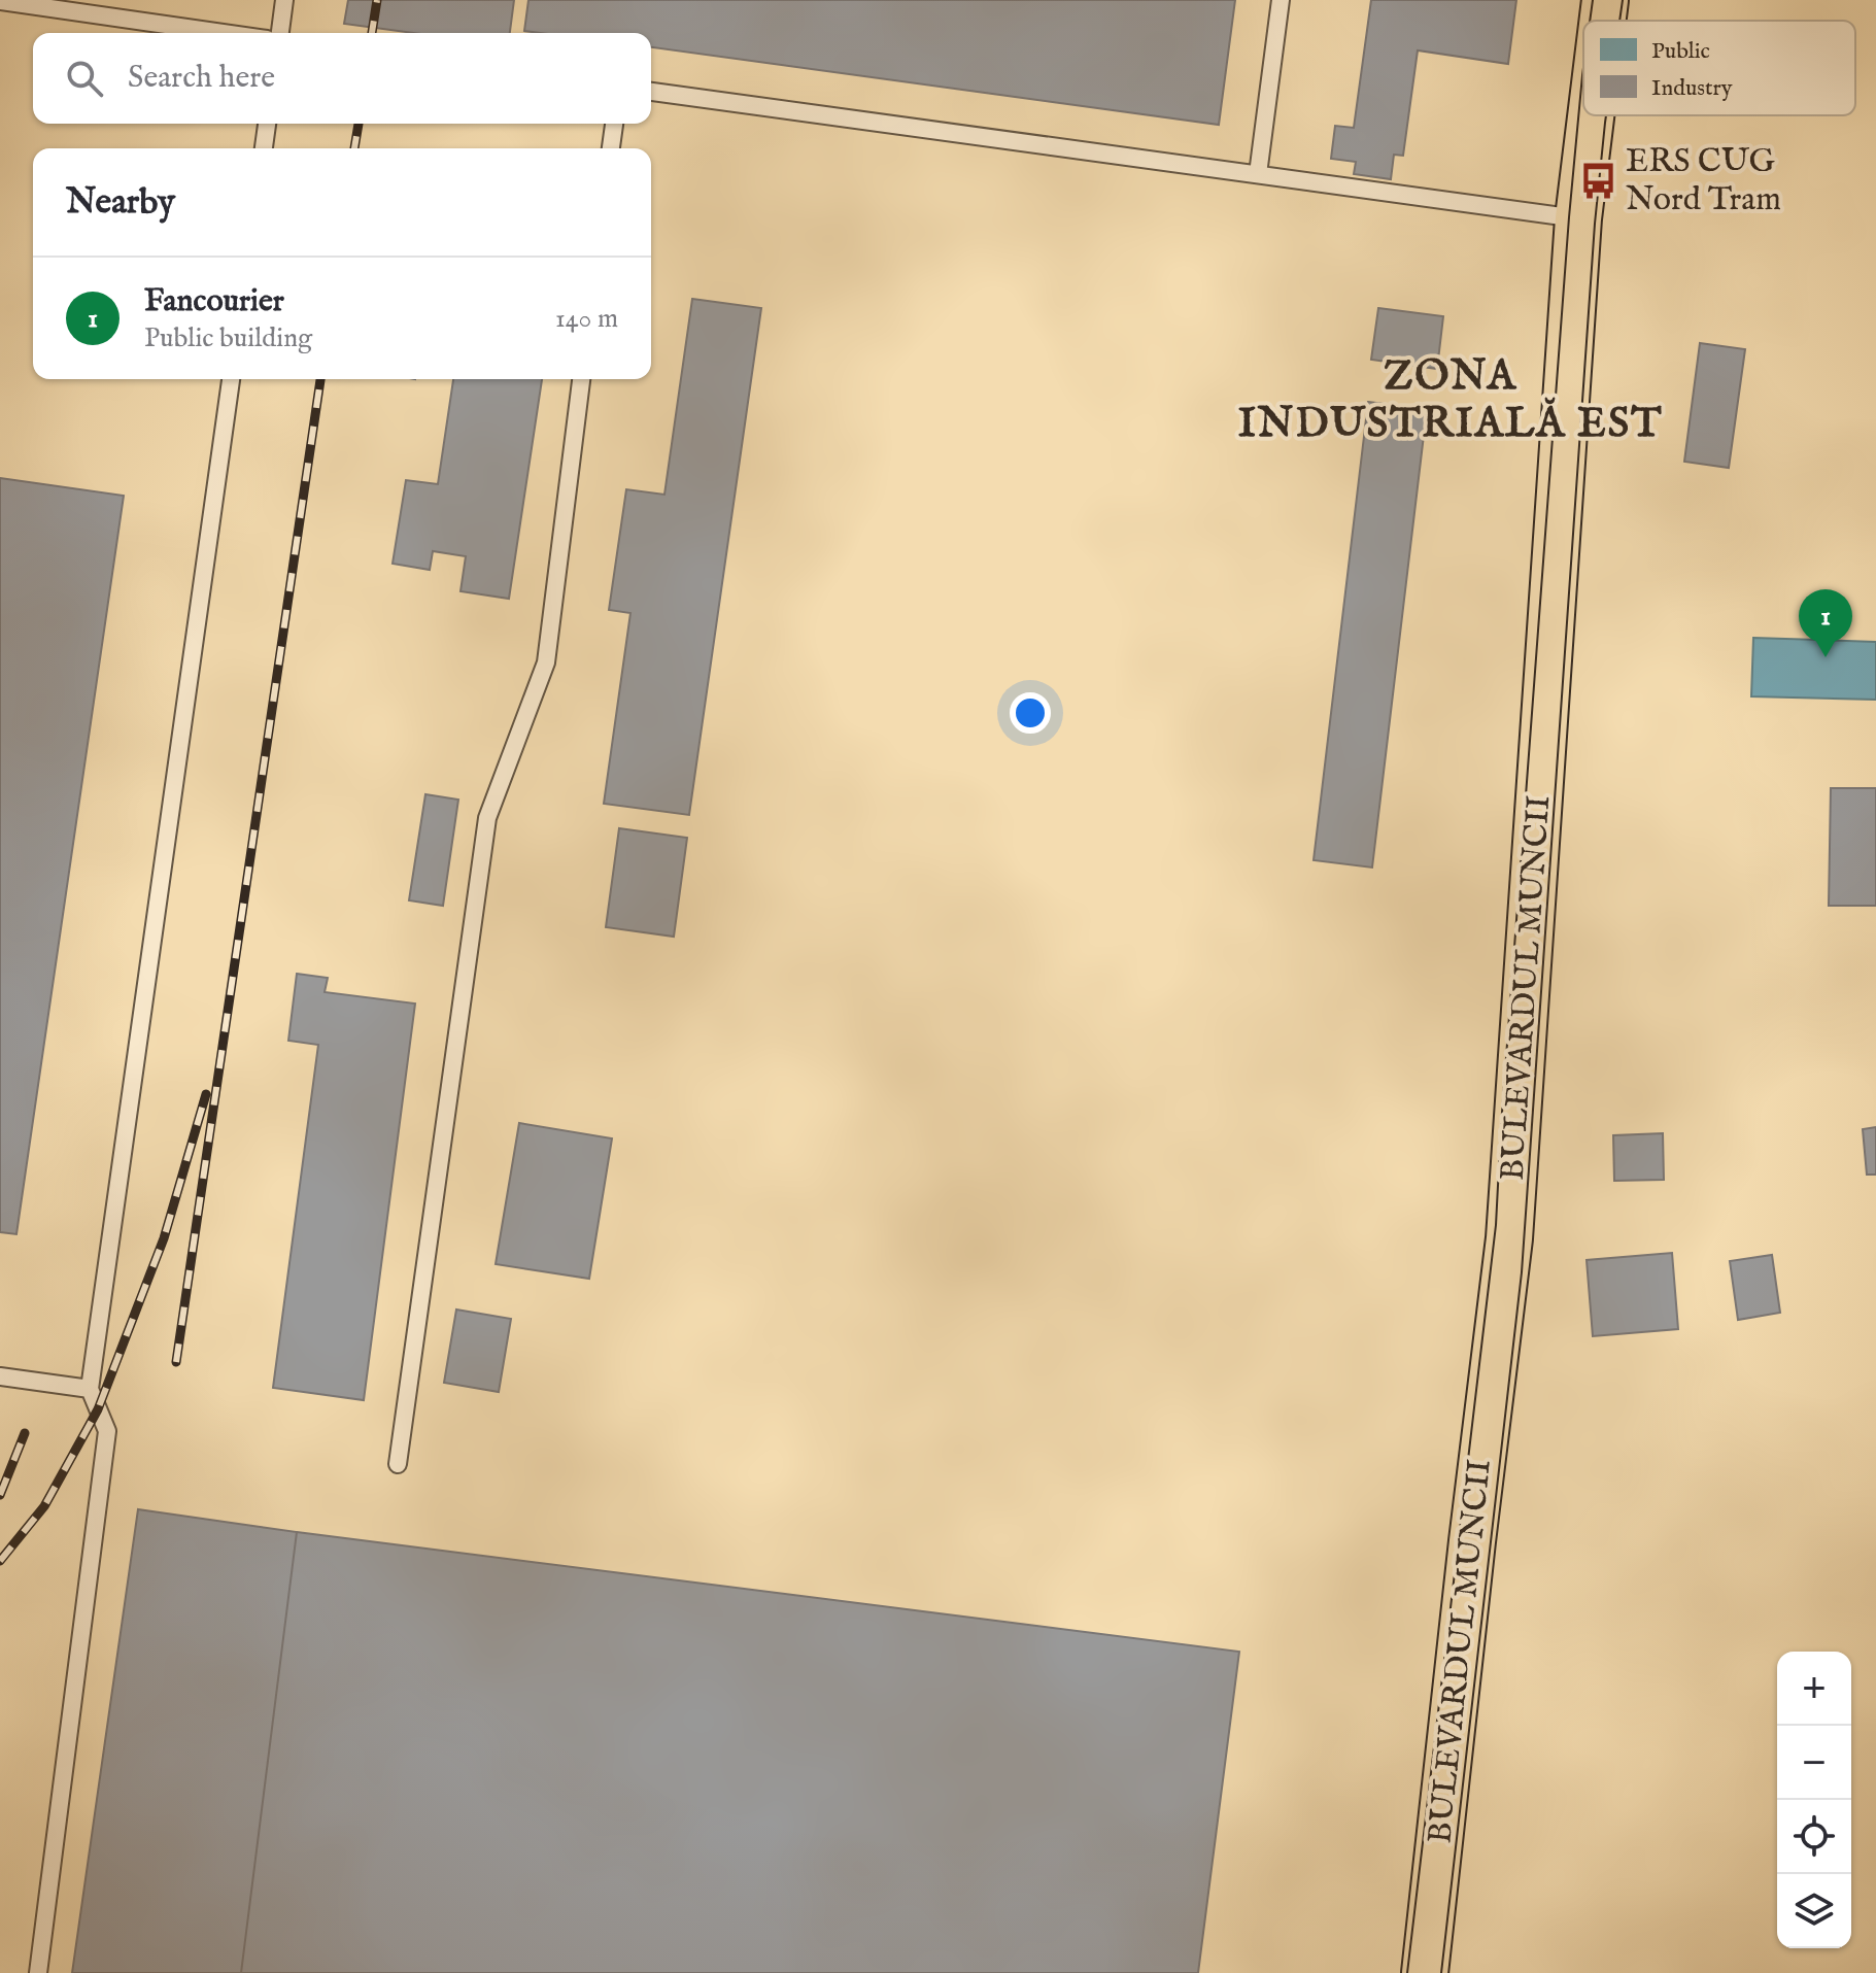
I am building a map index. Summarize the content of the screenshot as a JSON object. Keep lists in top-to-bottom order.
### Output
{
  "streets": {
    "main road": ["BULEVARDUL MUNCII"]
  },
  "districts": ["ZONA INDUSTRIALĂ EST"],
  "places": {
    "bus stop": ["ERS CUG Nord Tram"]
  },
  "legend": ["Public", "Industry"],
  "page": {
    "search": "Search here",
    "heading": "Nearby",
    "list": [
      {
        "mark": "1",
        "name": "Fancourier",
        "note": "Public building",
        "value": "140 m"
      }
    ],
    "pins": "1",
    "map_buttons": ["+", "−"]
  }
}
